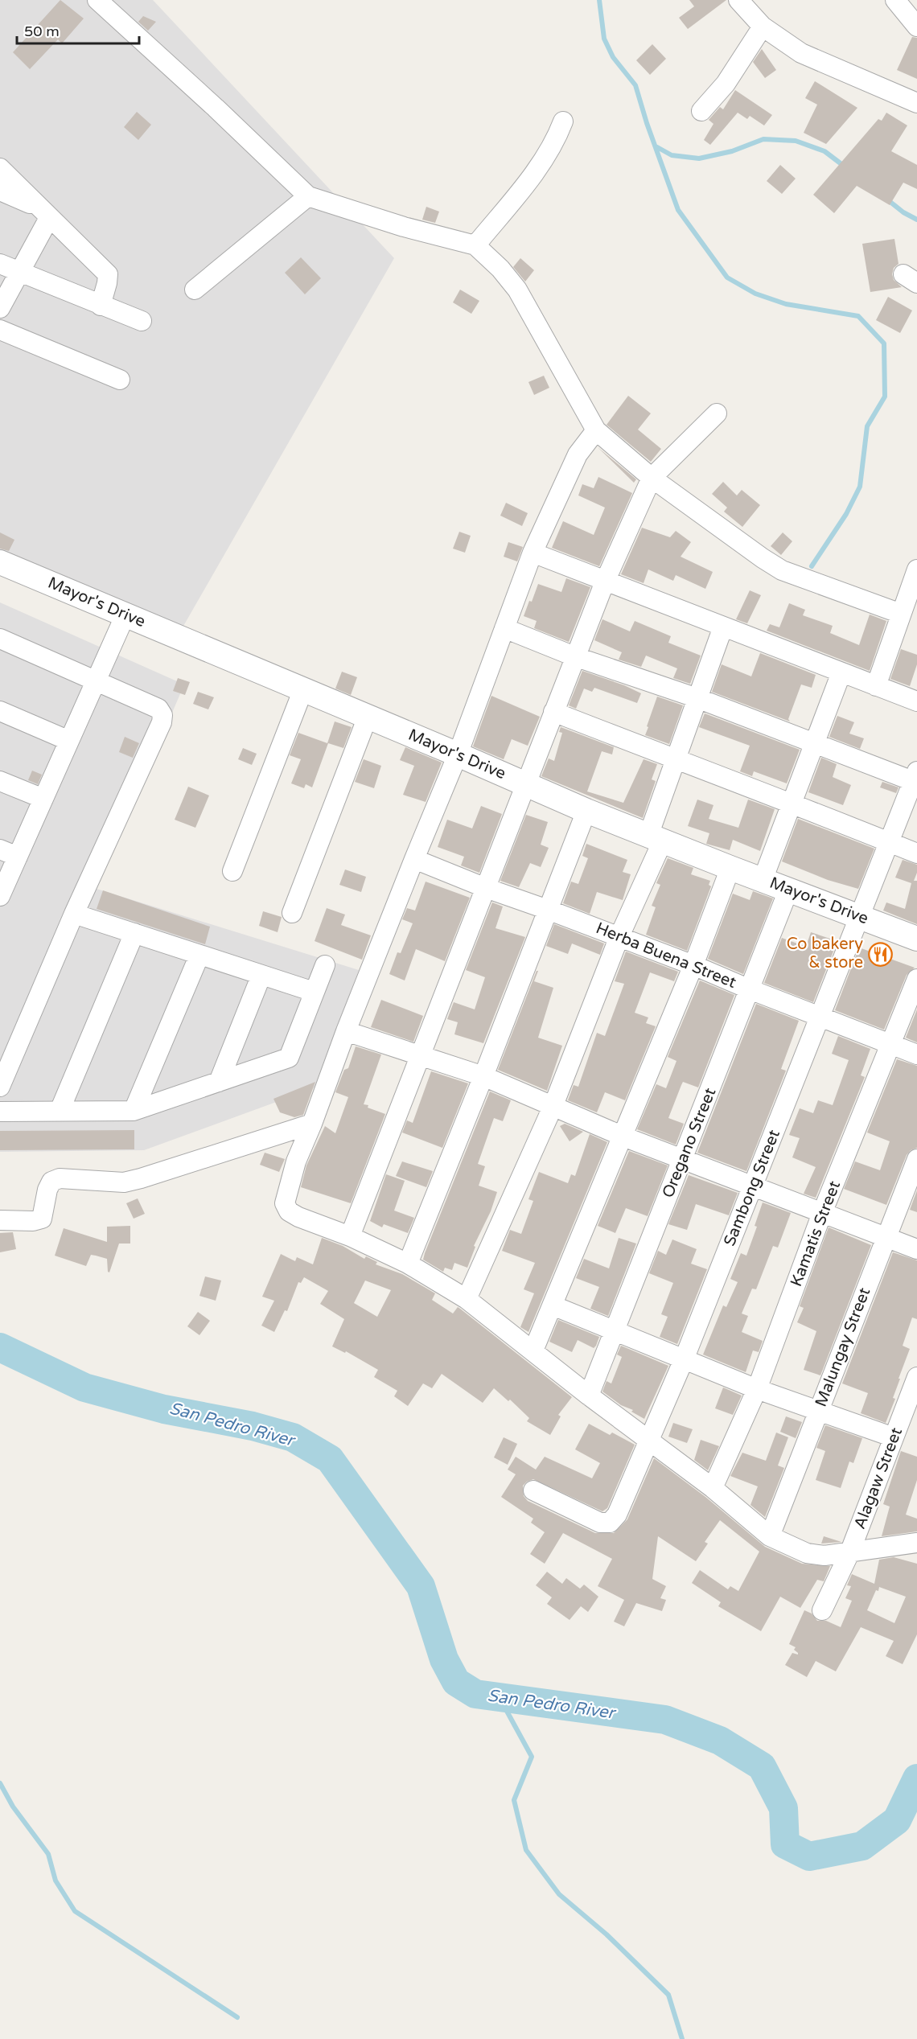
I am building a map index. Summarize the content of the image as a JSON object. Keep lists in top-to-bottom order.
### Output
{
  "streets": {
    "street": [
      "Mayor's Drive",
      "Herba Buena Street",
      "Oregano Street",
      "Sambong Street",
      "Kamatis Street",
      "Malungay Street",
      "Alagaw Street"
    ]
  },
  "crossings": [
    ["Mayor's Drive", "Oregano Street"],
    ["Mayor's Drive", "Sambong Street"],
    ["Herba Buena Street", "Oregano Street"],
    ["Herba Buena Street", "Sambong Street"],
    ["Herba Buena Street", "Kamatis Street"]
  ],
  "water": ["San Pedro River"],
  "places": {
    "restaurant": ["Co bakery & store"]
  },
  "scale_bar": "50 m"
}
